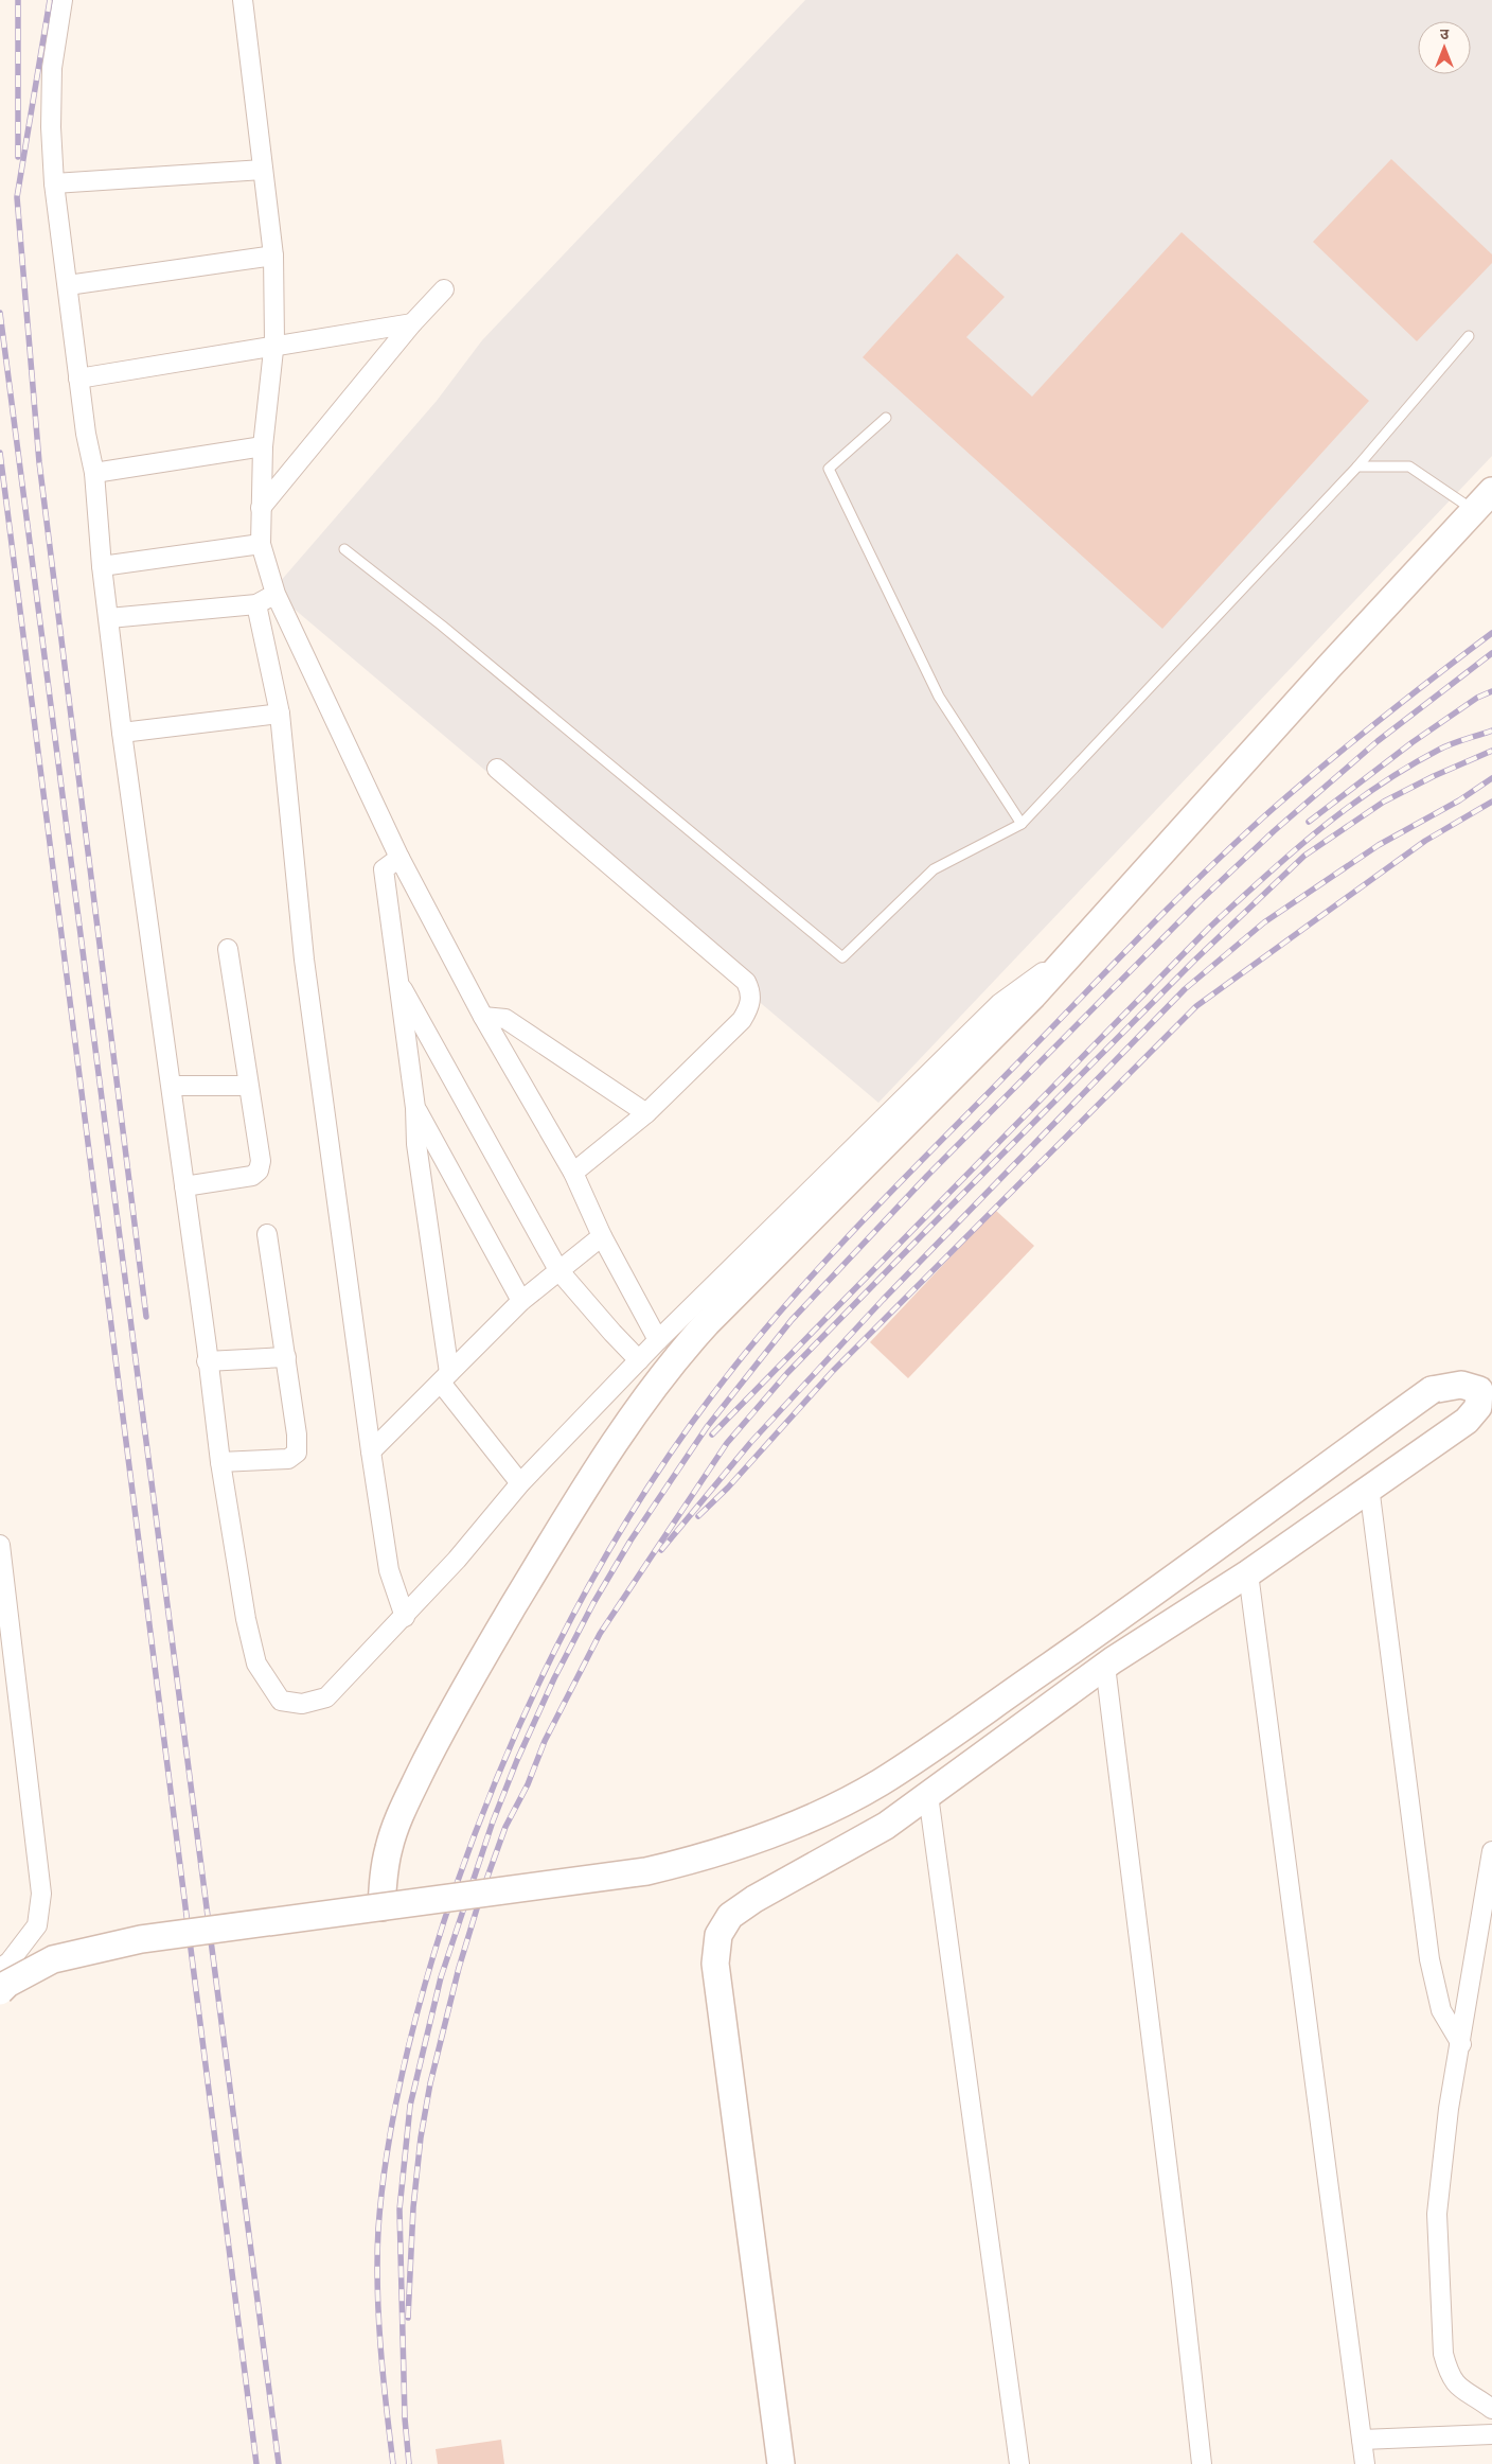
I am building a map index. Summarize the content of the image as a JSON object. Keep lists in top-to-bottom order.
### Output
{
  "north": "top"
}
